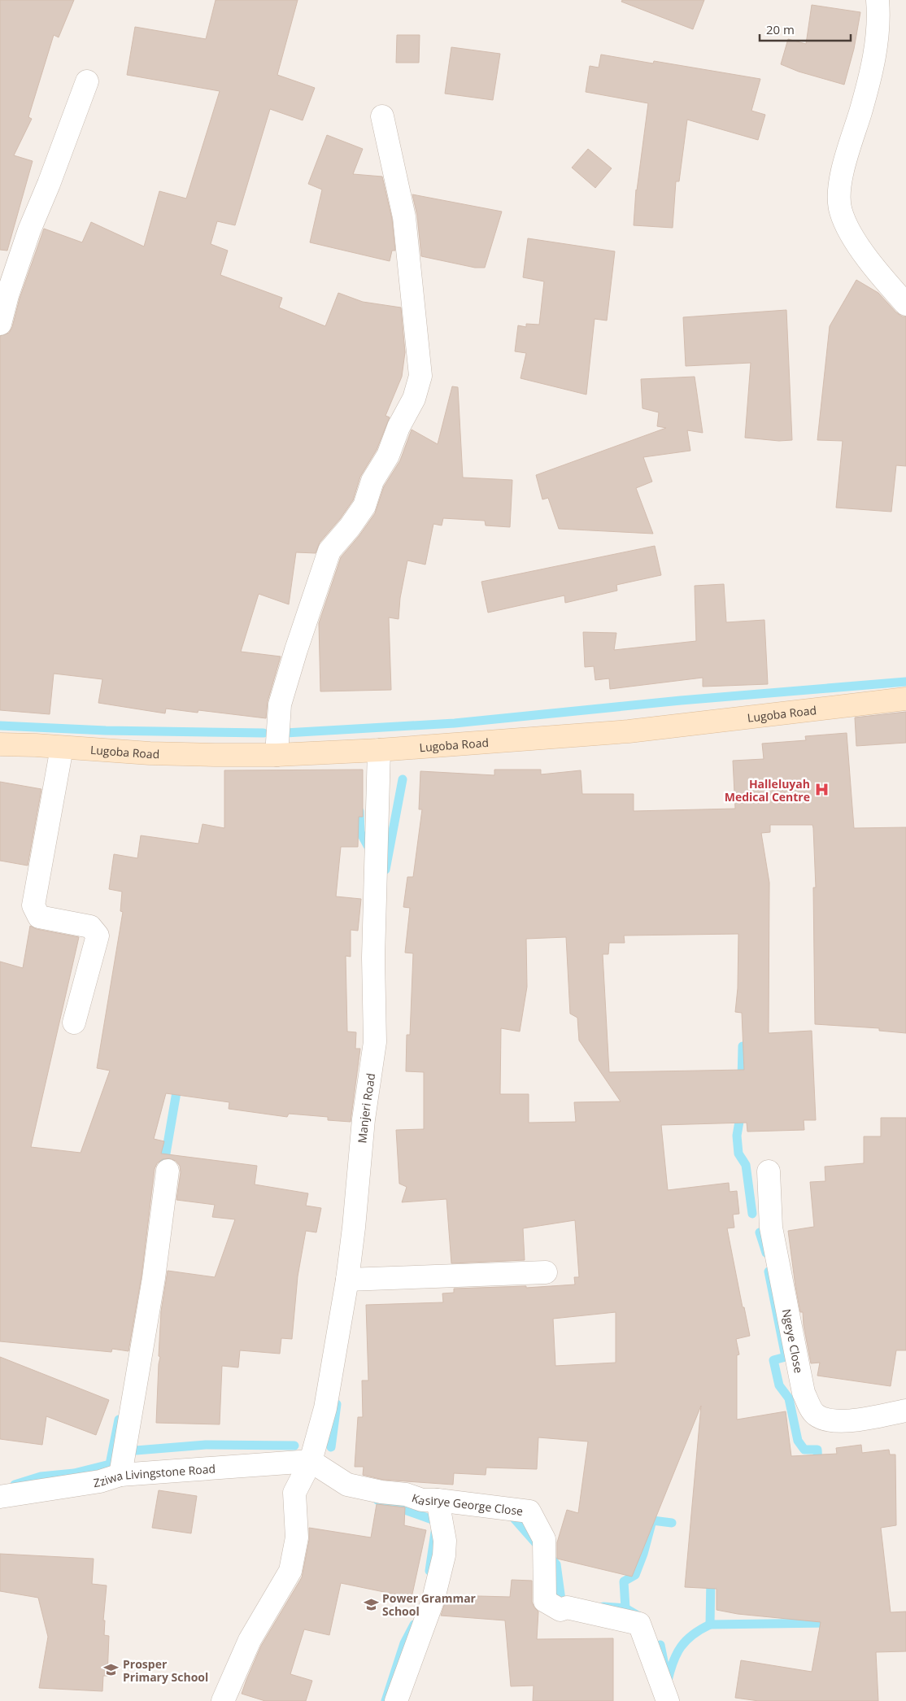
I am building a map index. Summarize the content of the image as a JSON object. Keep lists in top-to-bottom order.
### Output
{
  "streets": {
    "street": [
      "Lugoba Road",
      "Manjeri Road",
      "Ngeye Close",
      "Zziwa Livingstone Road",
      "Kasirye George Close"
    ]
  },
  "crossings": [
    ["Lugoba Road", "Manjeri Road"],
    ["Manjeri Road", "Zziwa Livingstone Road"],
    ["Manjeri Road", "Kasirye George Close"],
    ["Zziwa Livingstone Road", "Kasirye George Close"]
  ],
  "places": {
    "hospital": ["Halleluyah Medical Centre"],
    "school or university": ["Power Grammar School", "Prosper Primary School"]
  },
  "scale_bar": "20 m"
}
